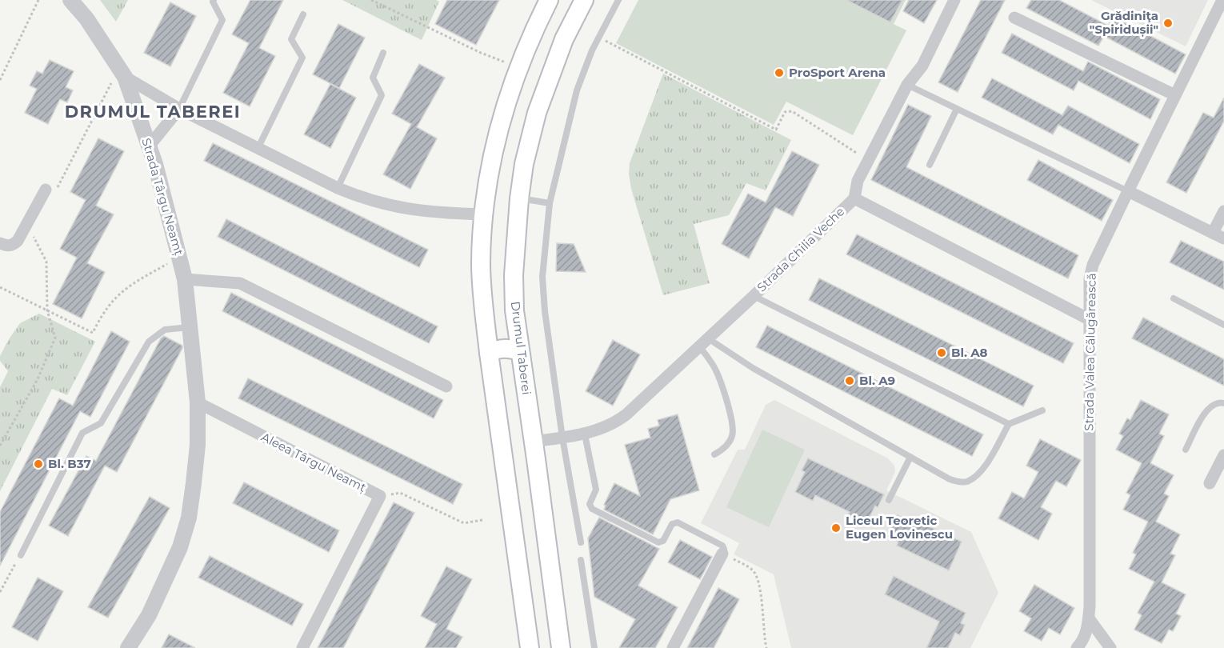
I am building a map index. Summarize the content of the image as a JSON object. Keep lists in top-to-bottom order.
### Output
{
  "streets": {
    "main road": ["Drumul Taberei"],
    "street": [
      "Strada Târgu Neamț",
      "Strada Chilia Veche",
      "Strada Valea Călugărească",
      "Aleea Târgu Neamț"
    ]
  },
  "crossings": [
    ["Strada Târgu Neamț", "Aleea Târgu Neamț"],
    ["Strada Chilia Veche", "Drumul Taberei"],
    ["Strada Chilia Veche", "Strada Valea Călugărească"]
  ],
  "districts": ["DRUMUL TABEREI"],
  "places": [
    "Grădiniţa \"Spiridușii\"",
    "ProSport Arena",
    "Bl. A8",
    "Bl. A9",
    "Bl. B37",
    "Liceul Teoretic Eugen Lovinescu"
  ]
}
